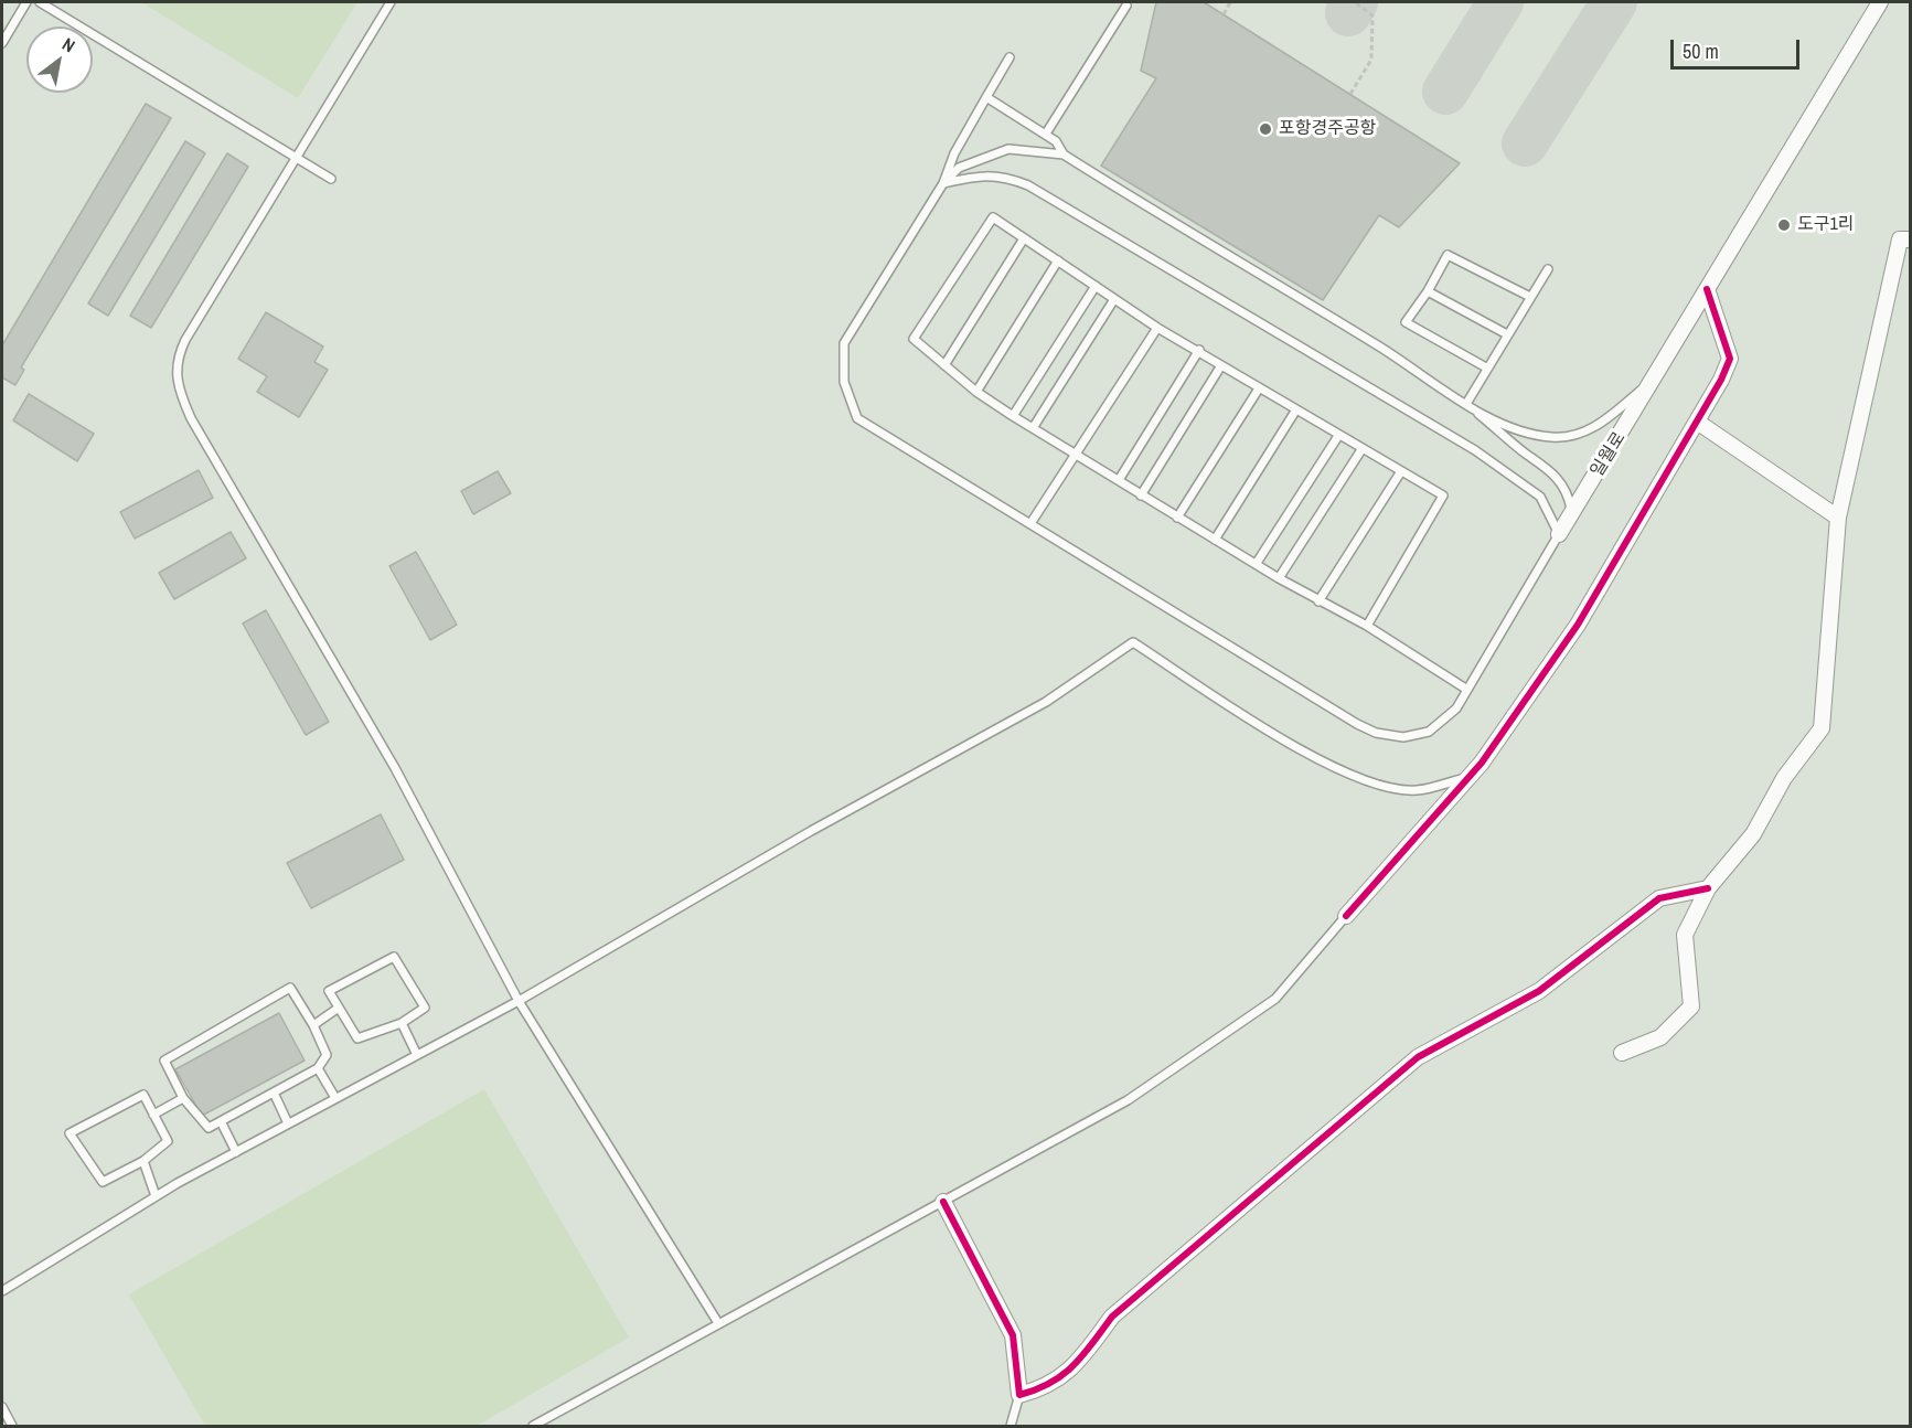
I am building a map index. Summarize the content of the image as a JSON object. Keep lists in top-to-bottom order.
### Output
{
  "streets": {
    "street": ["일월로"]
  },
  "places": ["포항경주공항", "도구1리"],
  "scale_bar": "50 m",
  "north": "top right"
}
